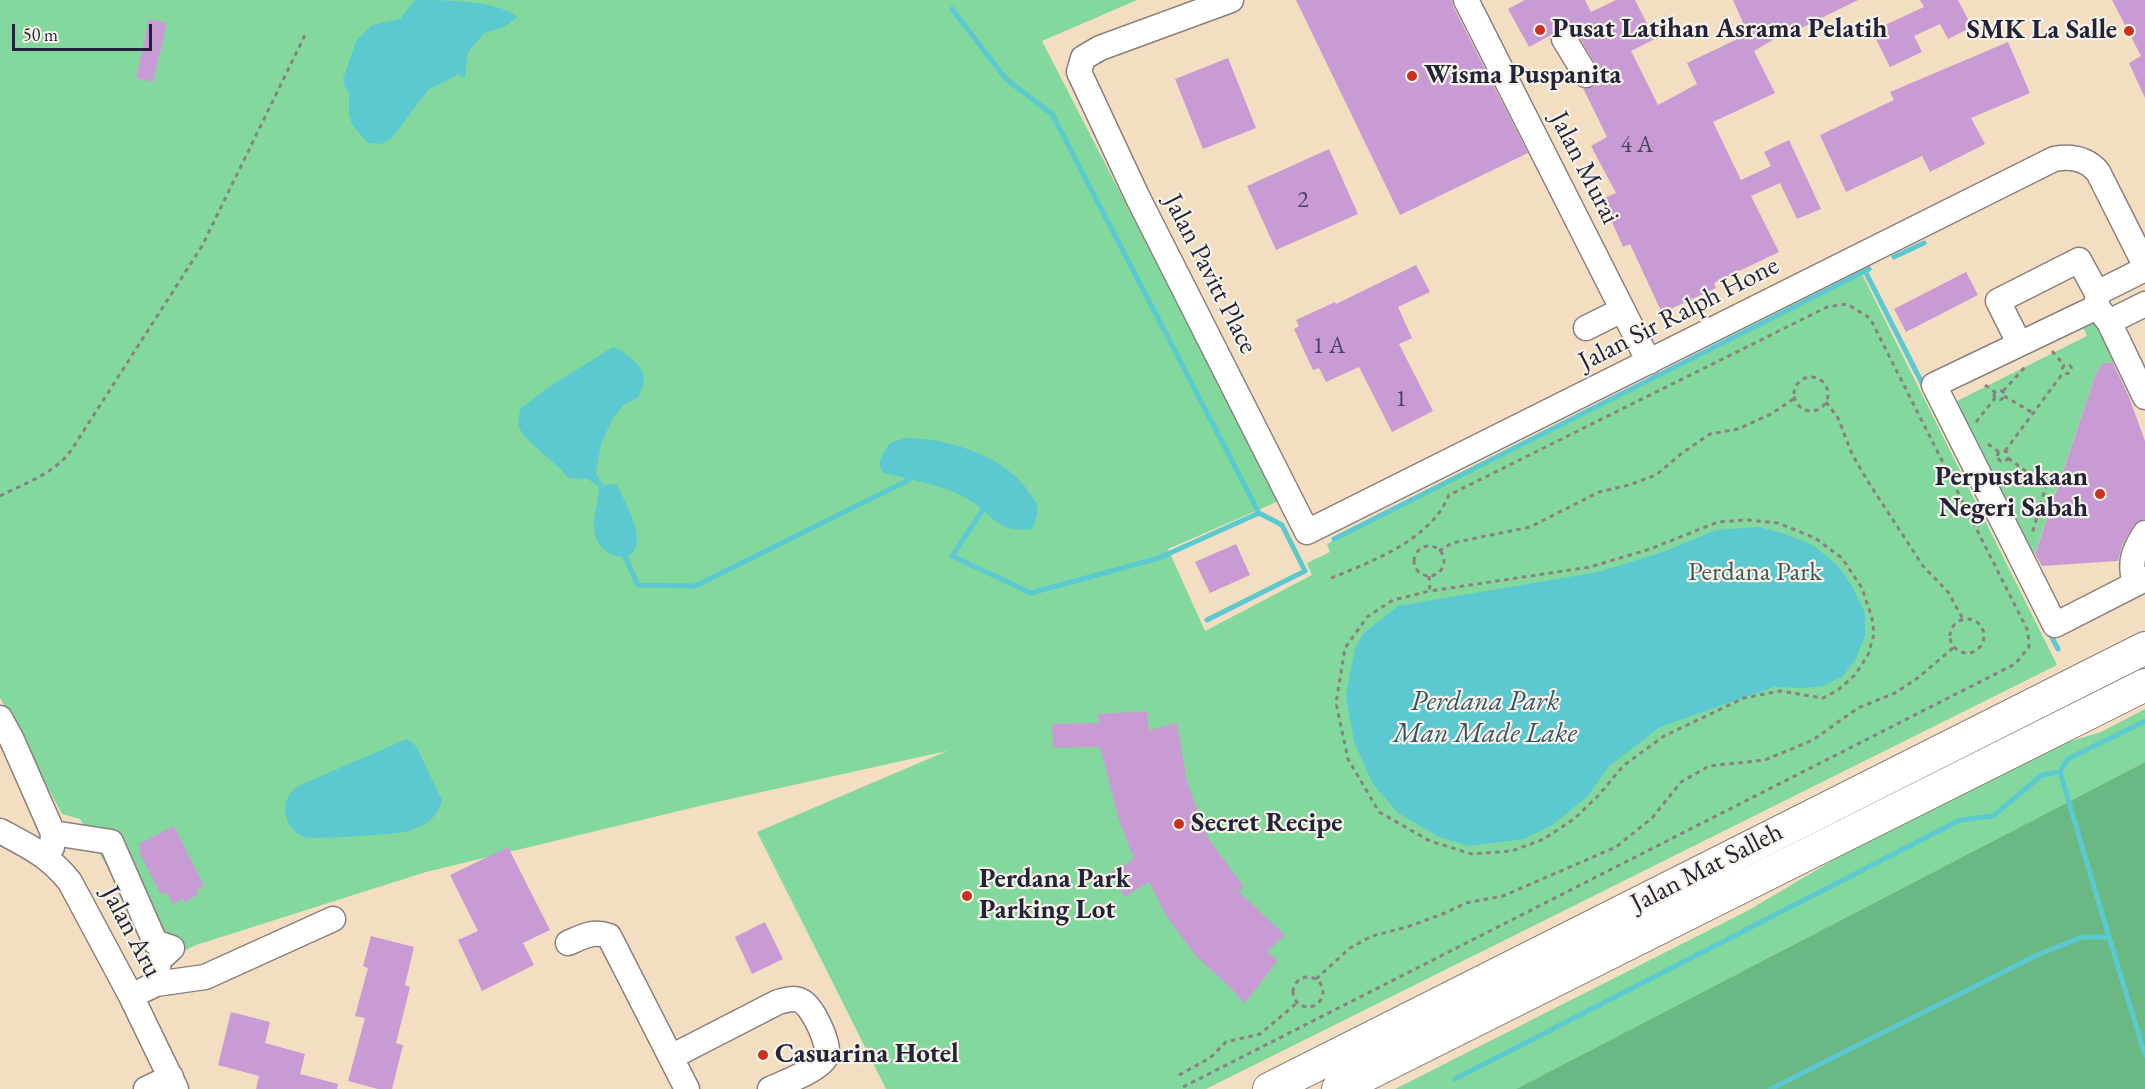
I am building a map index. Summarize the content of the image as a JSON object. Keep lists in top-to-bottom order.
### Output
{
  "streets": {
    "main road": ["Jalan Mat Salleh"],
    "street": [
      "Jalan Murai",
      "Jalan Pavitt Place",
      "Jalan Sir Ralph Hone",
      "Jalan Aru"
    ]
  },
  "crossings": [
    ["Jalan Murai", "Jalan Sir Ralph Hone"],
    ["Jalan Pavitt Place", "Jalan Sir Ralph Hone"]
  ],
  "water": ["Perdana Park Man Made Lake"],
  "parks": ["Perdana Park"],
  "places": [
    "Pusat Latihan Asrama Pelatih",
    "SMK La Salle",
    "Wisma Puspanita",
    "Perpustakaan Negeri Sabah",
    "Secret Recipe",
    "Perdana Park Parking Lot",
    "Casuarina Hotel"
  ],
  "house_numbers": [
    "4 A",
    "2",
    "1 A",
    "1"
  ],
  "scale_bar": "50 m"
}
